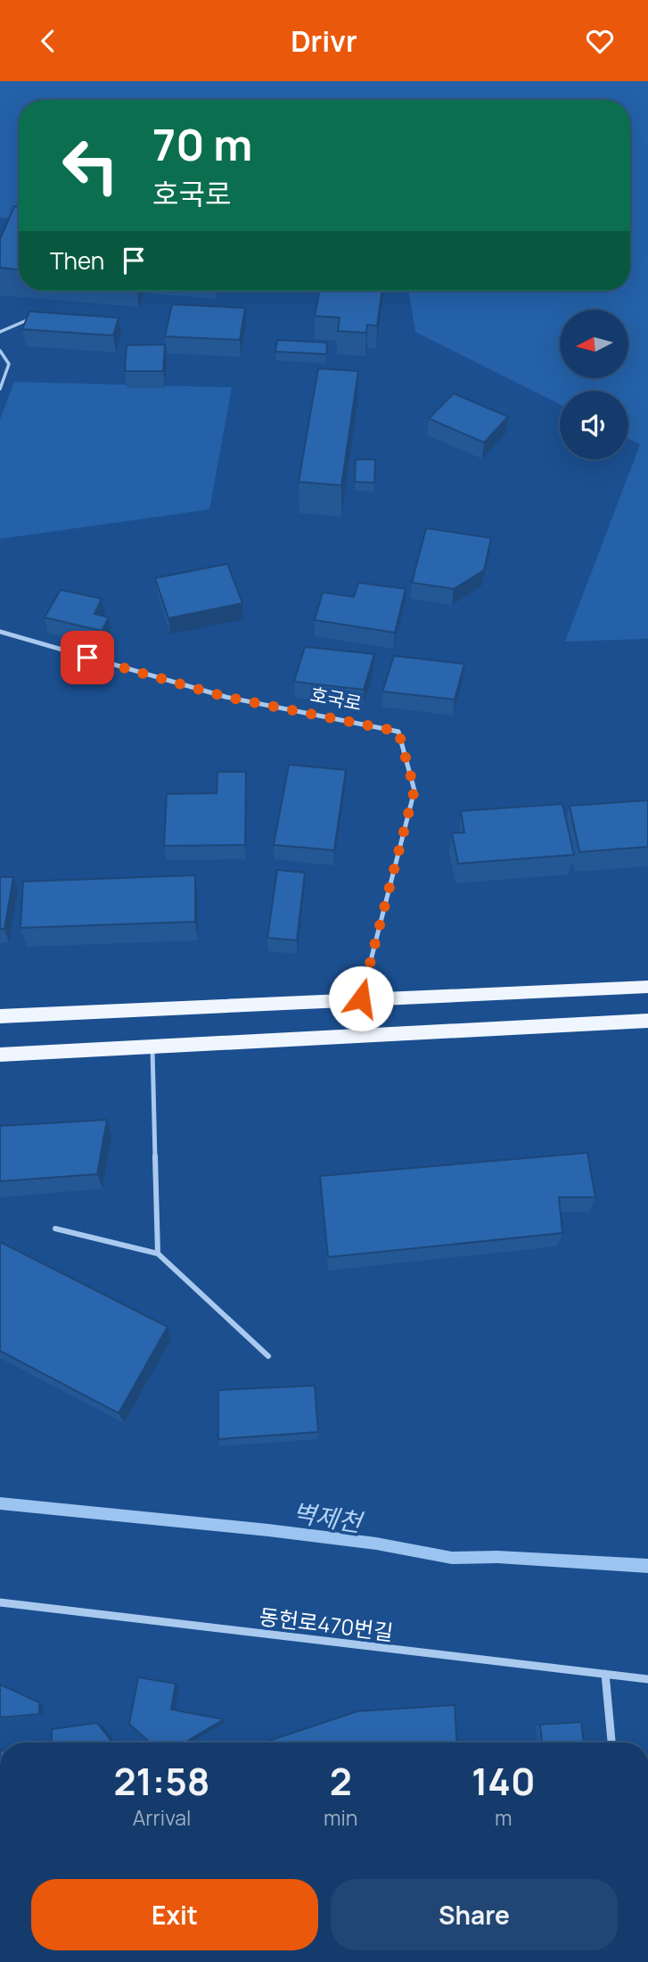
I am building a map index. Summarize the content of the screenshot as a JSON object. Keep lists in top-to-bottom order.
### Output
{
  "streets": {
    "street": ["동헌로470번길"],
    "lane": ["호국로"]
  },
  "water": ["벽제천"],
  "north": "left",
  "page": {
    "header": "Drivr",
    "turn": ["70 m", "호국로"],
    "then": "Then",
    "eta": [
      "21:58",
      "Arrival",
      "2",
      "min",
      "140",
      "m"
    ],
    "buttons": ["Exit", "Share"]
  }
}
